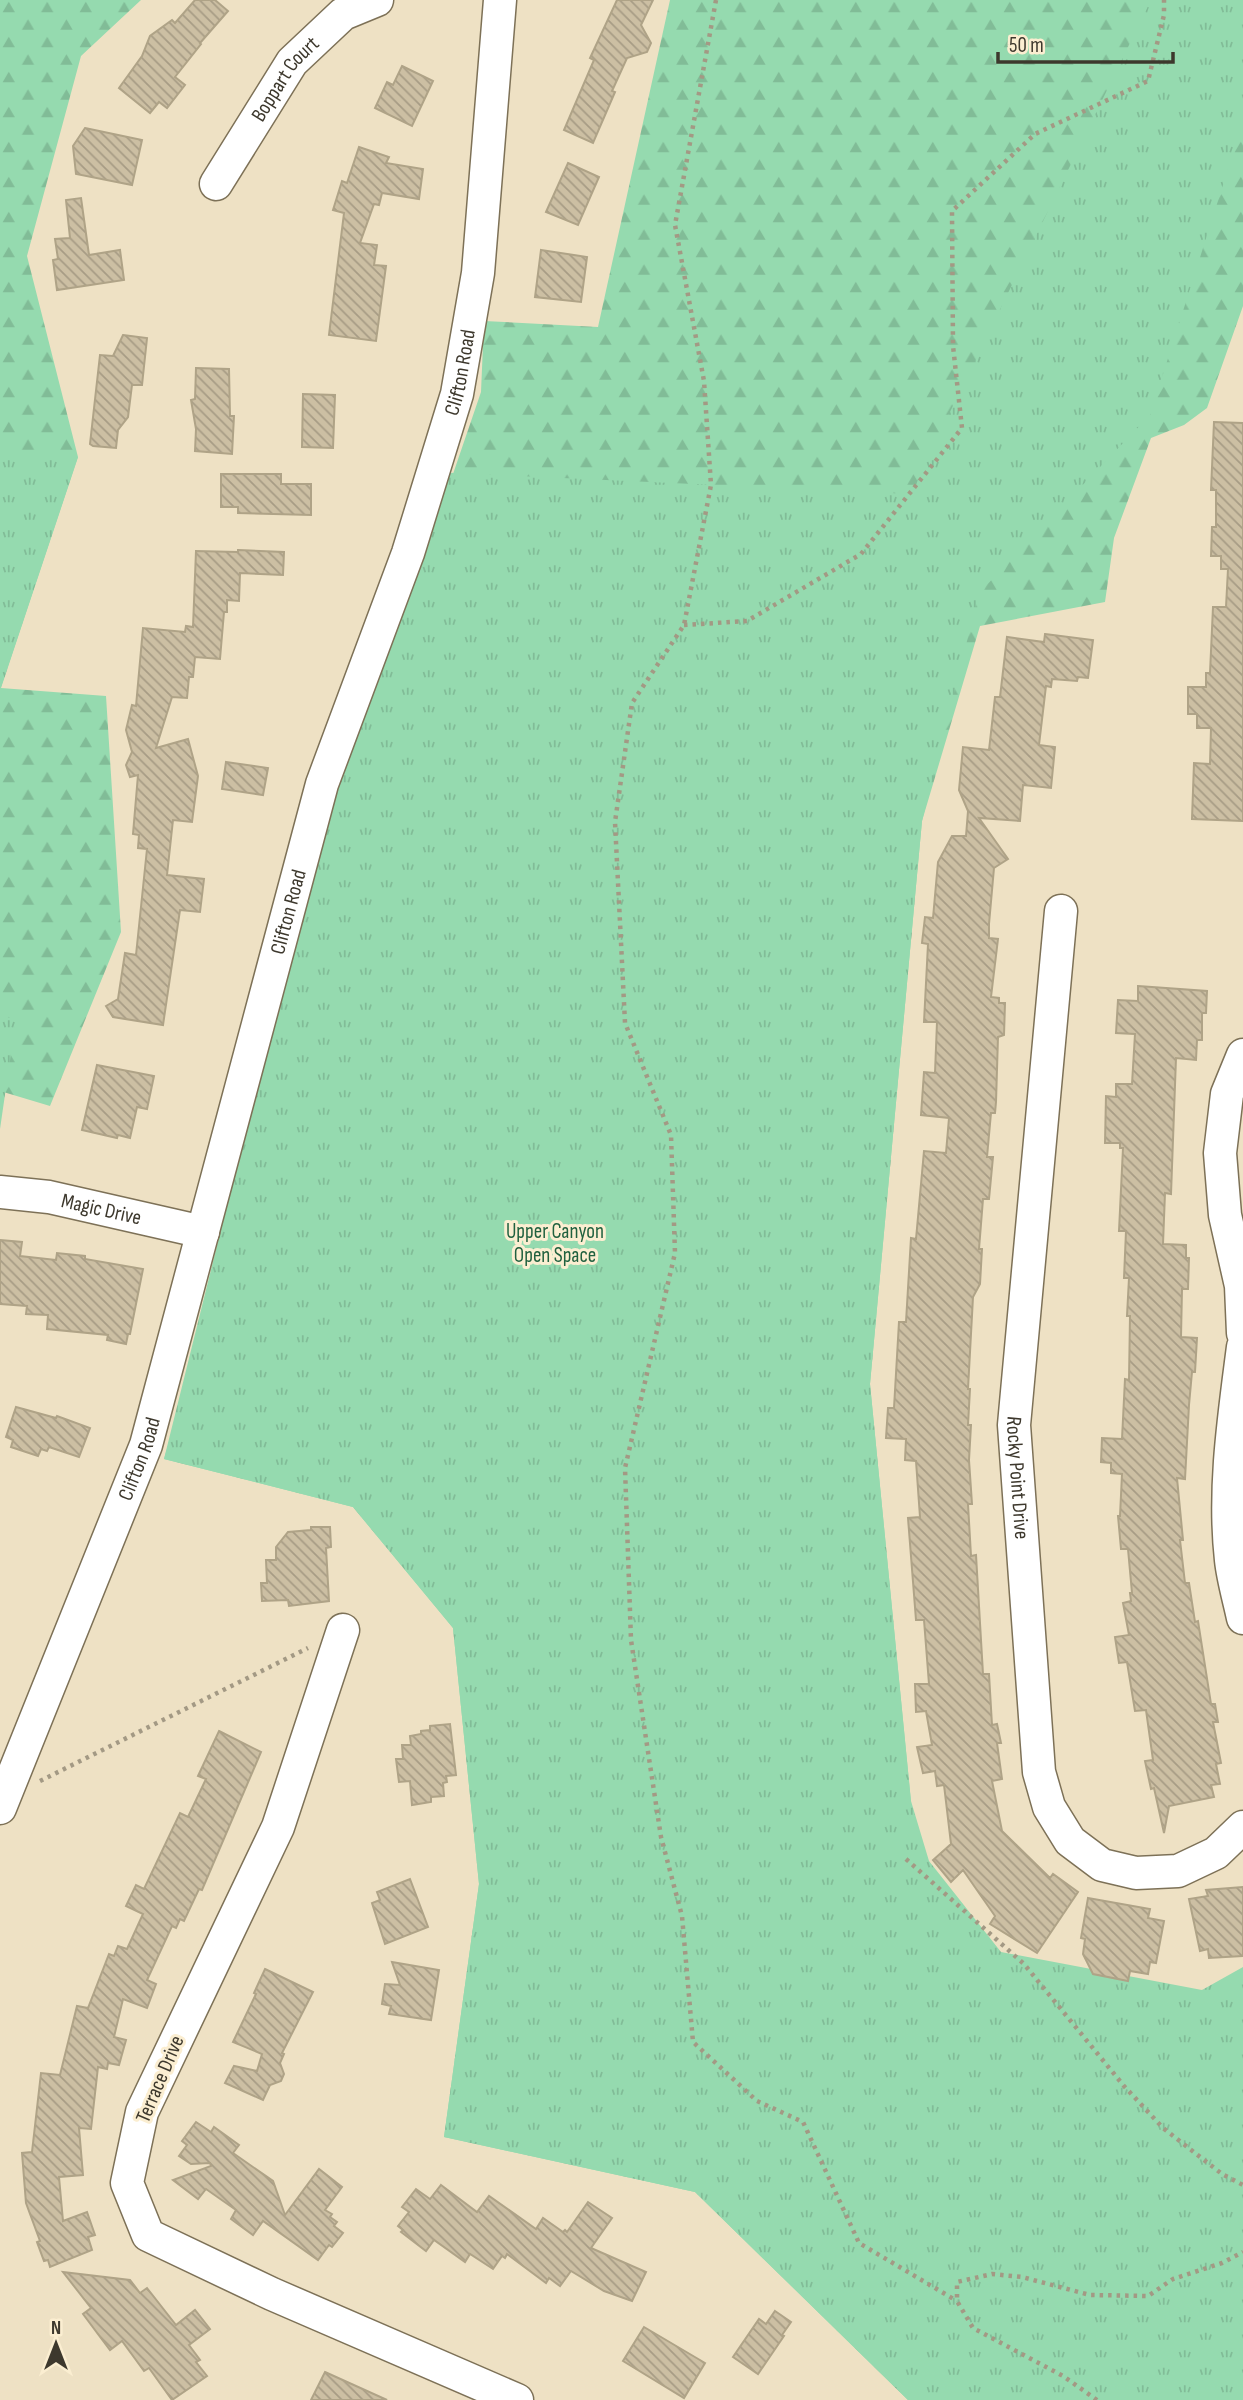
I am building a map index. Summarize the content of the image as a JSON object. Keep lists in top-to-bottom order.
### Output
{
  "streets": {
    "street": [
      "Boppart Court",
      "Clifton Road",
      "Magic Drive",
      "Rocky Point Drive",
      "Terrace Drive"
    ]
  },
  "crossings": [
    ["Clifton Road", "Magic Drive"]
  ],
  "parks": ["Upper Canyon Open Space"],
  "scale_bar": "50 m",
  "north": "top"
}
